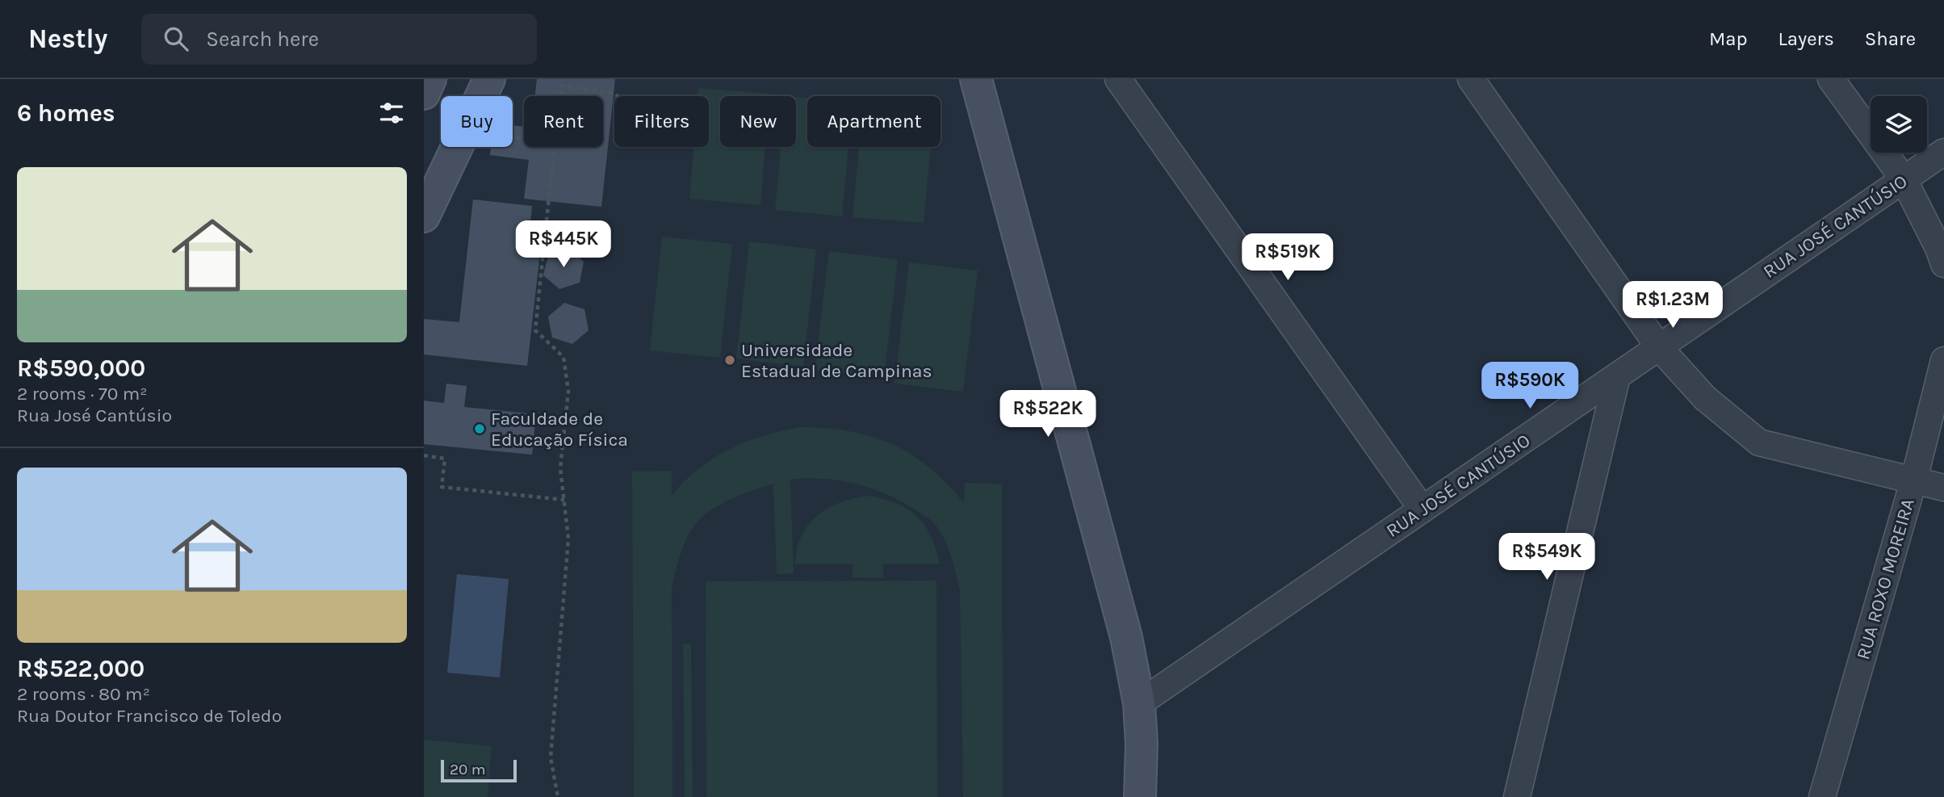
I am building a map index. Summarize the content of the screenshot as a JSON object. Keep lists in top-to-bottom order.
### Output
{
  "streets": {
    "street": ["RUA JOSÉ CANTÚSIO", "RUA ROXO MOREIRA"]
  },
  "places": ["Universidade Estadual de Campinas", "Faculdade de Educação Física"],
  "scale_bar": "20 m",
  "page": {
    "header": "Nestly",
    "search": "Search here",
    "nav": ["Map", "Layers", "Share"],
    "heading": "6 homes",
    "chip": [
      "Buy",
      "Rent",
      "Filters",
      "New",
      "Apartment"
    ],
    "list": [
      {
        "name": "R$590,000",
        "note": "2 rooms · 70 m² · Rua José Cantúsio"
      },
      {
        "name": "R$522,000",
        "note": "2 rooms · 80 m² · Rua Doutor Francisco de Toledo"
      }
    ],
    "price": [
      "R$445K",
      "R$519K",
      "R$1.23M",
      "R$590K",
      "R$522K",
      "R$549K"
    ],
    "scale": "20 m"
  }
}
